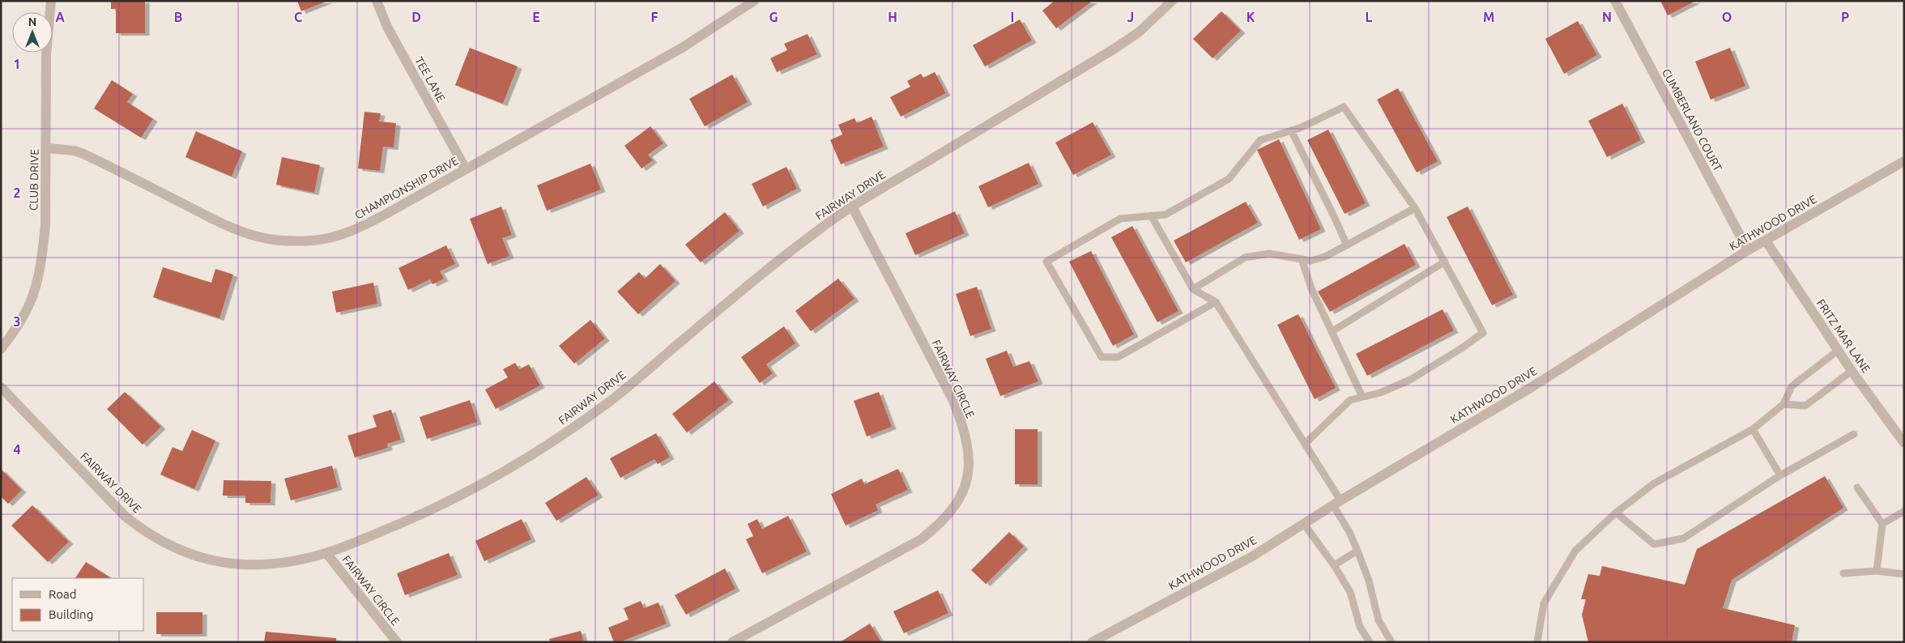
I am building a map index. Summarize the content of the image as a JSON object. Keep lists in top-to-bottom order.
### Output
{
  "streets": {
    "street": [
      "TEE LANE",
      "CUMBERLAND COURT",
      "CLUB DRIVE",
      "CHAMPIONSHIP DRIVE",
      "FAIRWAY DRIVE",
      "KATHWOOD DRIVE",
      "FRITZ MAR LANE",
      "FAIRWAY CIRCLE"
    ]
  },
  "crossings": [
    ["TEE LANE", "CHAMPIONSHIP DRIVE"],
    ["CUMBERLAND COURT", "KATHWOOD DRIVE"],
    ["CLUB DRIVE", "CHAMPIONSHIP DRIVE"],
    ["FAIRWAY DRIVE", "FAIRWAY CIRCLE"],
    ["KATHWOOD DRIVE", "FRITZ MAR LANE"]
  ],
  "legend": ["Road", "Building"],
  "north": "top",
  "grid": {
    "columns": [
      "A",
      "B",
      "C",
      "D",
      "E",
      "F",
      "G",
      "H",
      "I",
      "J",
      "K",
      "L",
      "M",
      "N",
      "O",
      "P"
    ],
    "rows": [
      "1",
      "2",
      "3",
      "4"
    ]
  }
}
